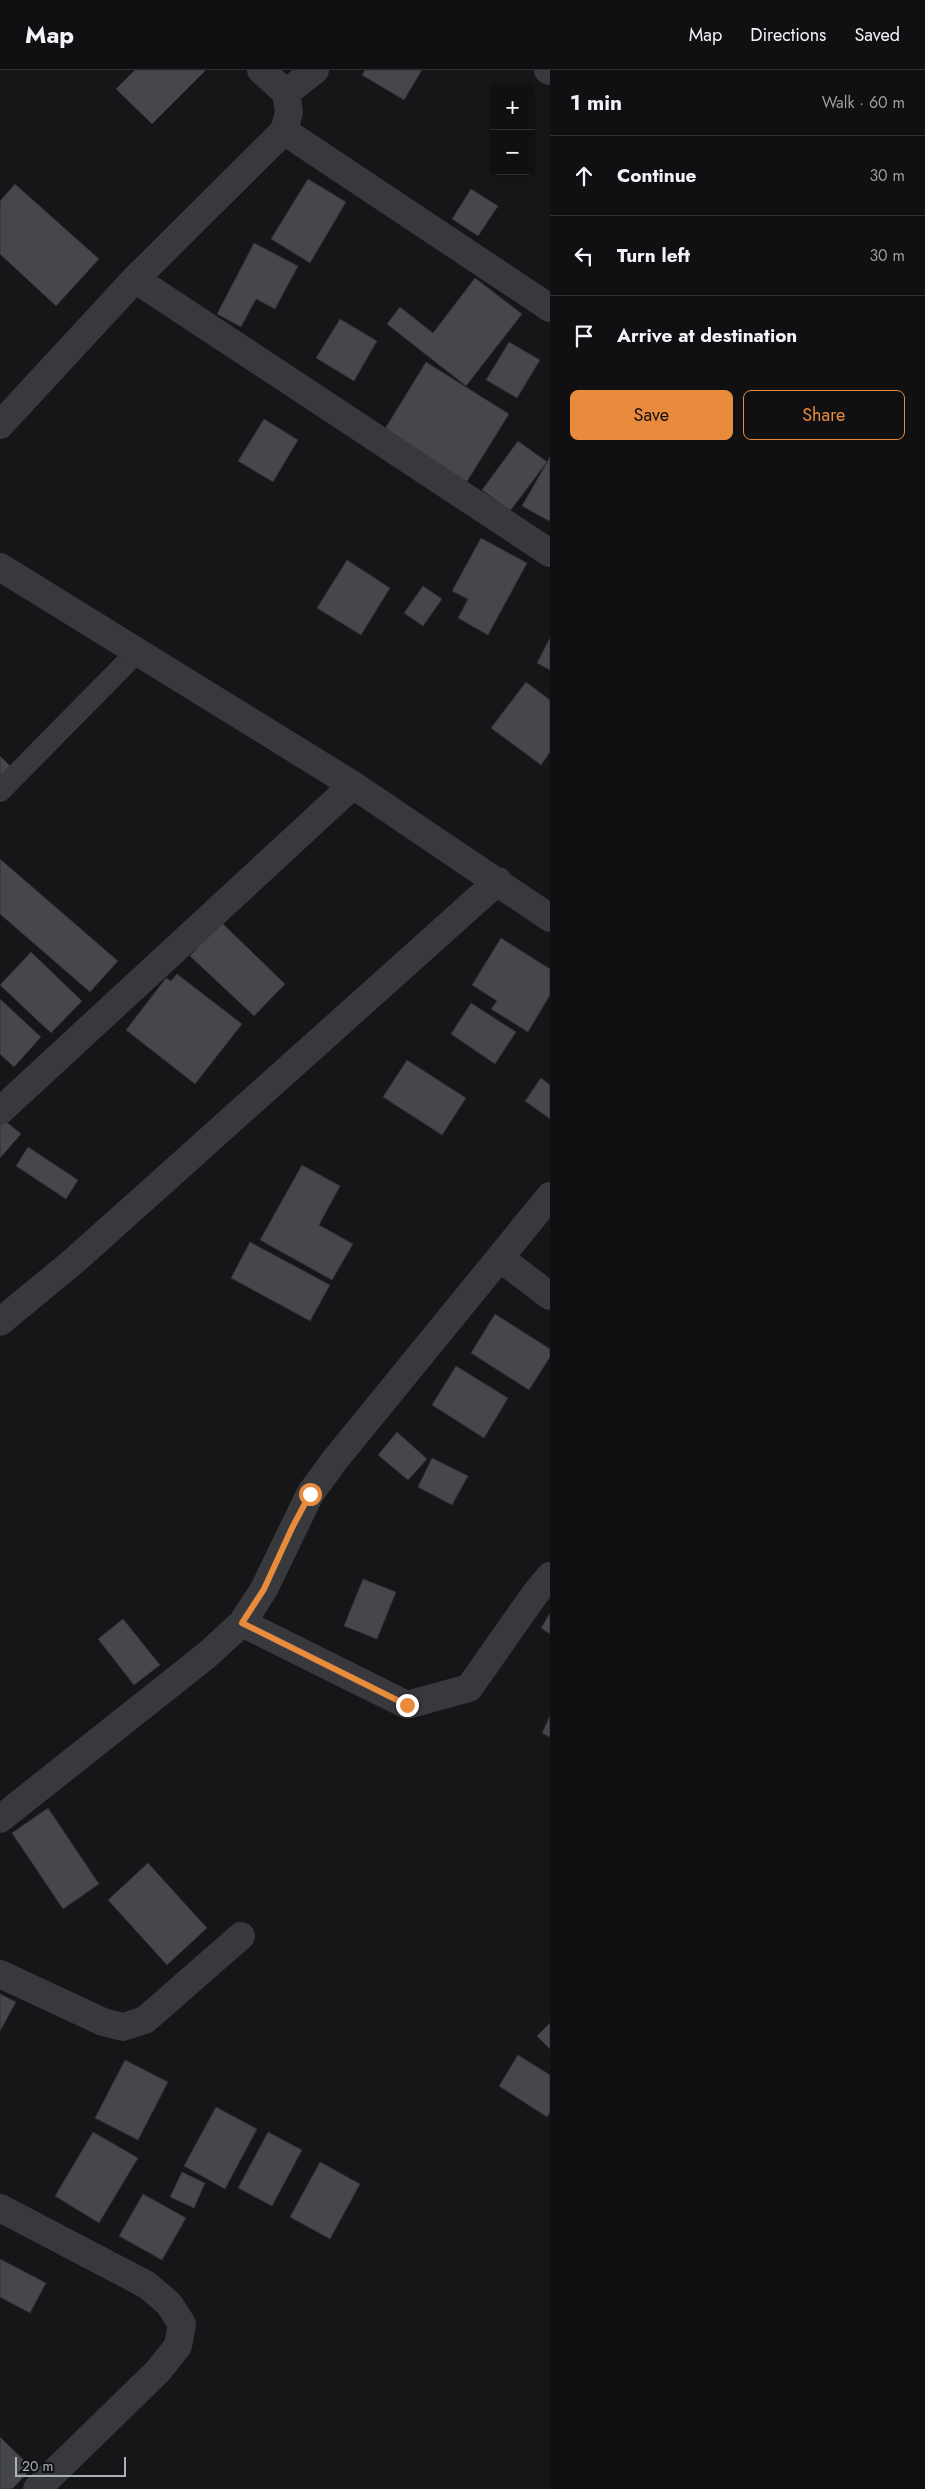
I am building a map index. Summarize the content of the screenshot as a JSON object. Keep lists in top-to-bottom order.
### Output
{
  "scale_bar": "20 m",
  "page": {
    "header": "Map",
    "nav": ["Map", "Directions", "Saved"],
    "heading": ["1 min", "Walk · 60 m"],
    "map_buttons": ["+", "−"],
    "list": [
      ["Continue", "30 m"],
      ["Turn left", "30 m"],
      "Arrive at destination"
    ],
    "buttons": ["Save", "Share"],
    "scale": "20 m"
  }
}
